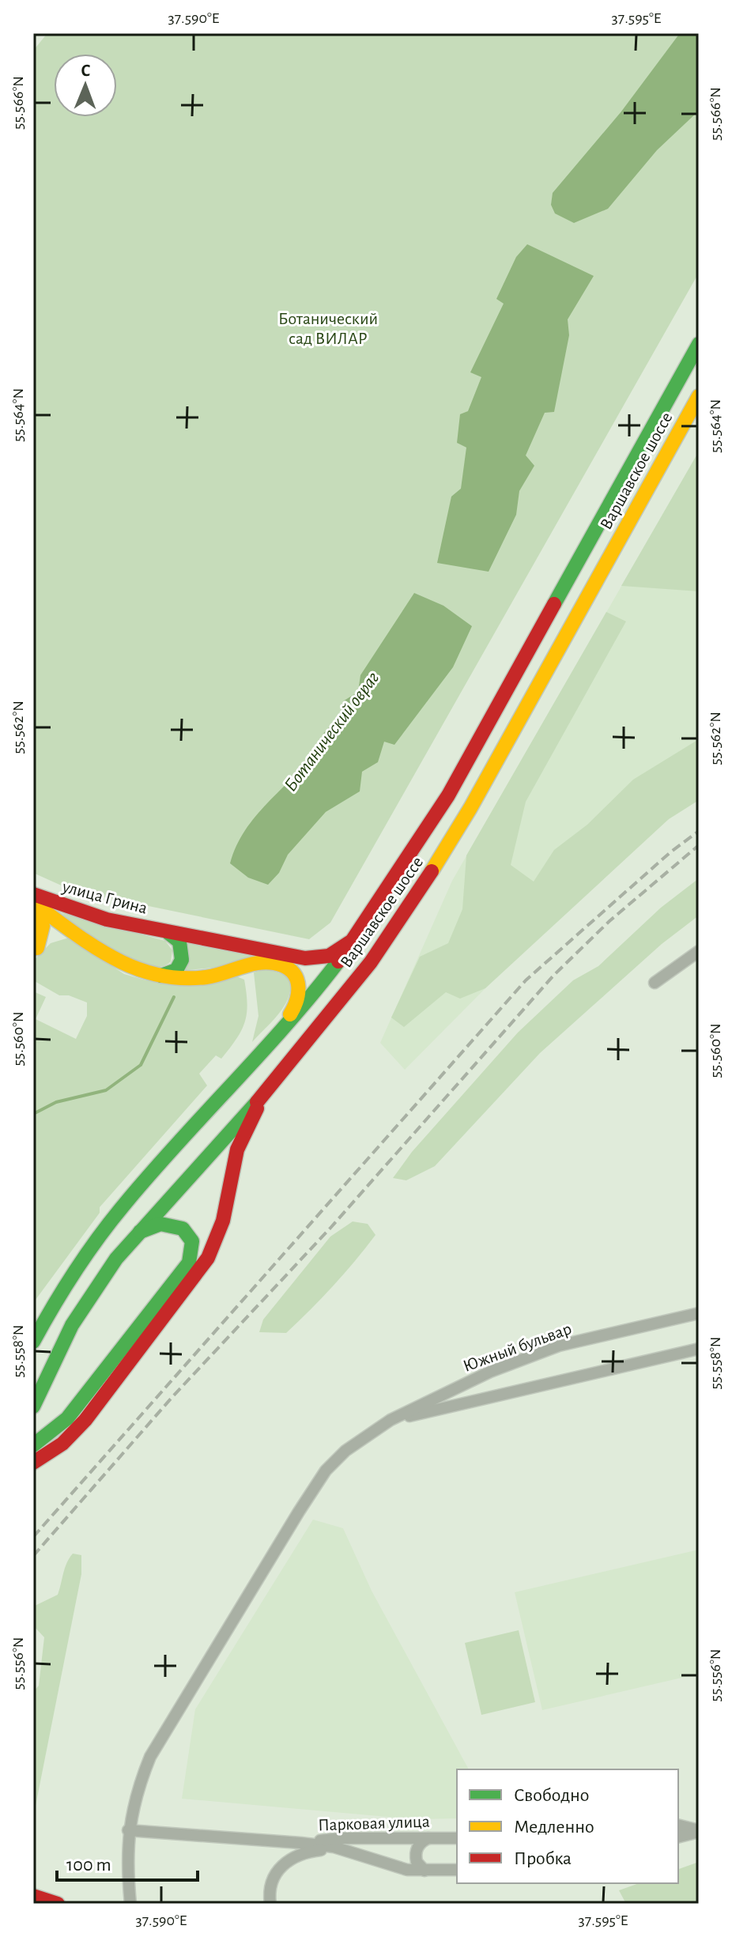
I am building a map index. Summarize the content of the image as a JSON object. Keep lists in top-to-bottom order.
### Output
{
  "streets": {
    "main road": ["Варшавское шоссе", "улица Грина"],
    "street": ["Южный бульвар", "Парковая улица"]
  },
  "crossings": [
    ["Варшавское шоссе", "улица Грина"]
  ],
  "water": ["Ботанический овраг"],
  "parks": ["Ботанический сад ВИЛАР"],
  "legend": ["Свободно", "Медленно", "Пробка"],
  "scale_bar": "100 m",
  "north": "top",
  "coordinates": [
    "37.590°E",
    "37.595°E",
    "55.566°N",
    "55.564°N",
    "55.562°N",
    "55.560°N",
    "55.558°N",
    "55.556°N"
  ]
}
